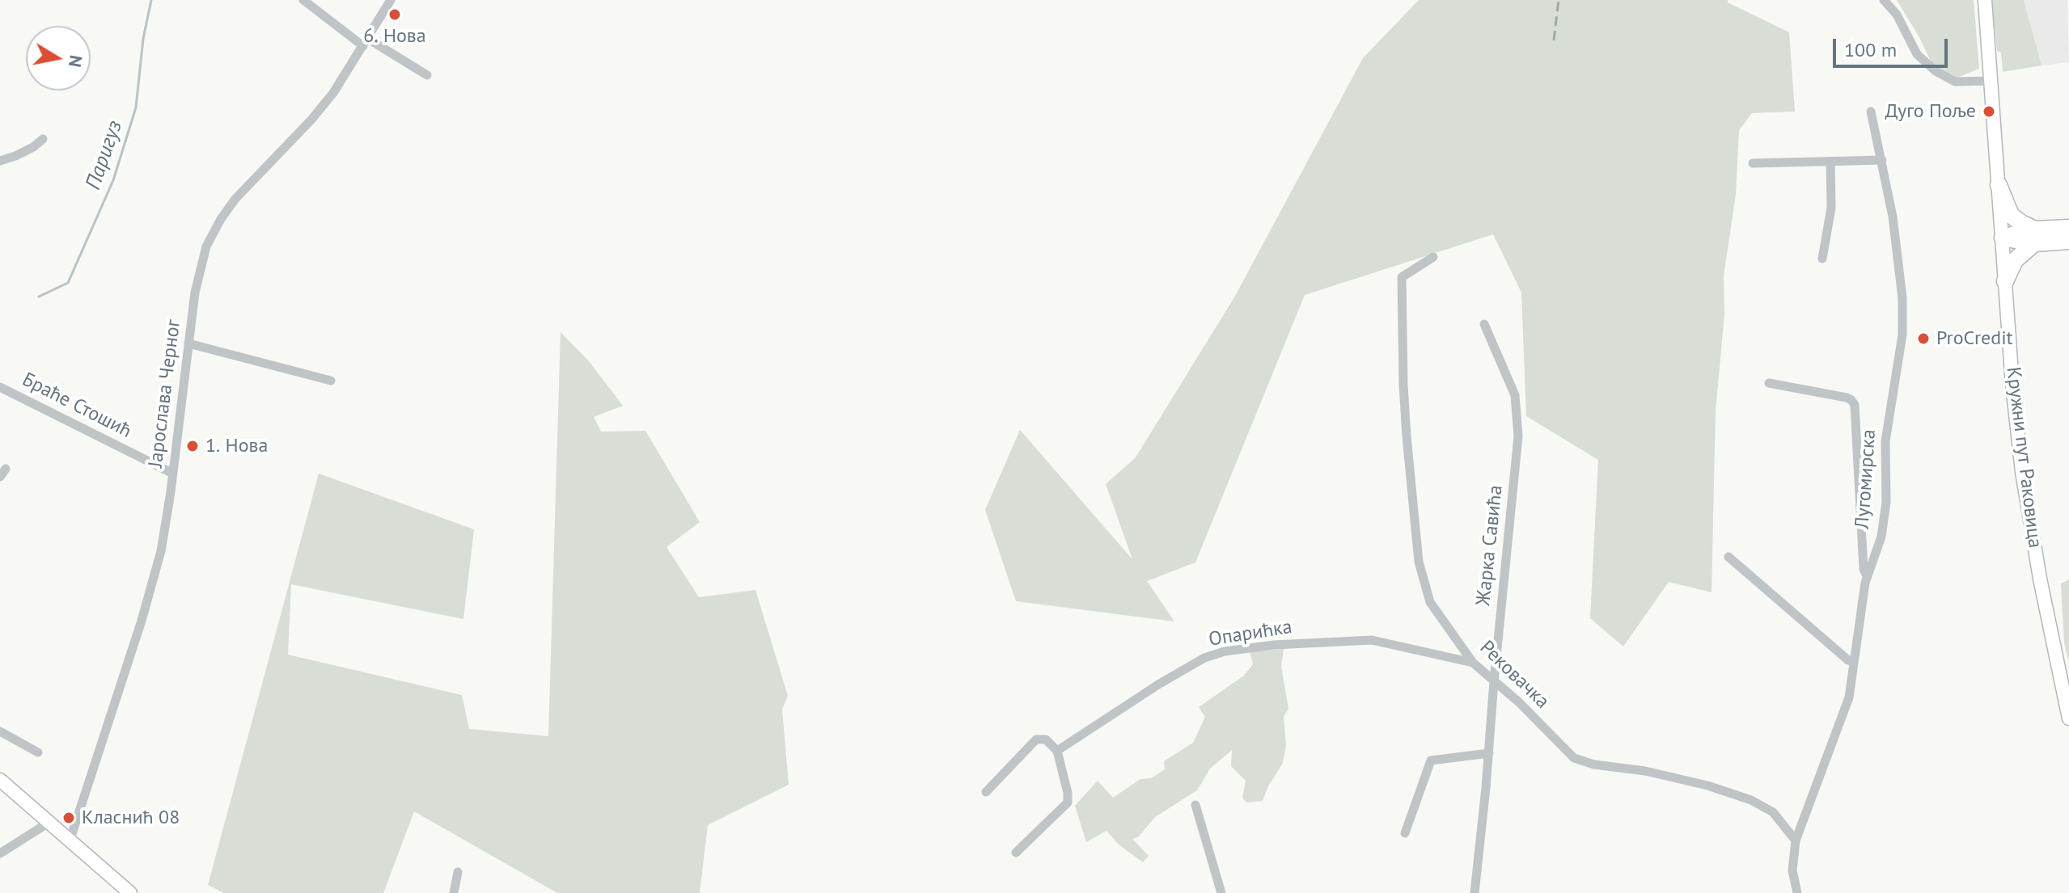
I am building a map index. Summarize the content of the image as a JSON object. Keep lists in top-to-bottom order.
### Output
{
  "streets": {
    "main road": ["Кружни пут Раковица"],
    "street": [
      "Јарослава Черног",
      "Браће Стошић",
      "Лугомирска",
      "Жарка Савића",
      "Опарићка",
      "Рековачка"
    ]
  },
  "crossings": [
    ["Јарослава Черног", "Браће Стошић"],
    ["Лугомирска", "Рековачка"],
    ["Жарка Савића", "Рековачка"],
    ["Опарићка", "Рековачка"]
  ],
  "water": ["Паригуз"],
  "places": [
    "6. Нова",
    "Дуго Поље",
    "ProCredit",
    "1. Нова",
    "Класнић 08"
  ],
  "scale_bar": "100 m",
  "north": "right"
}
